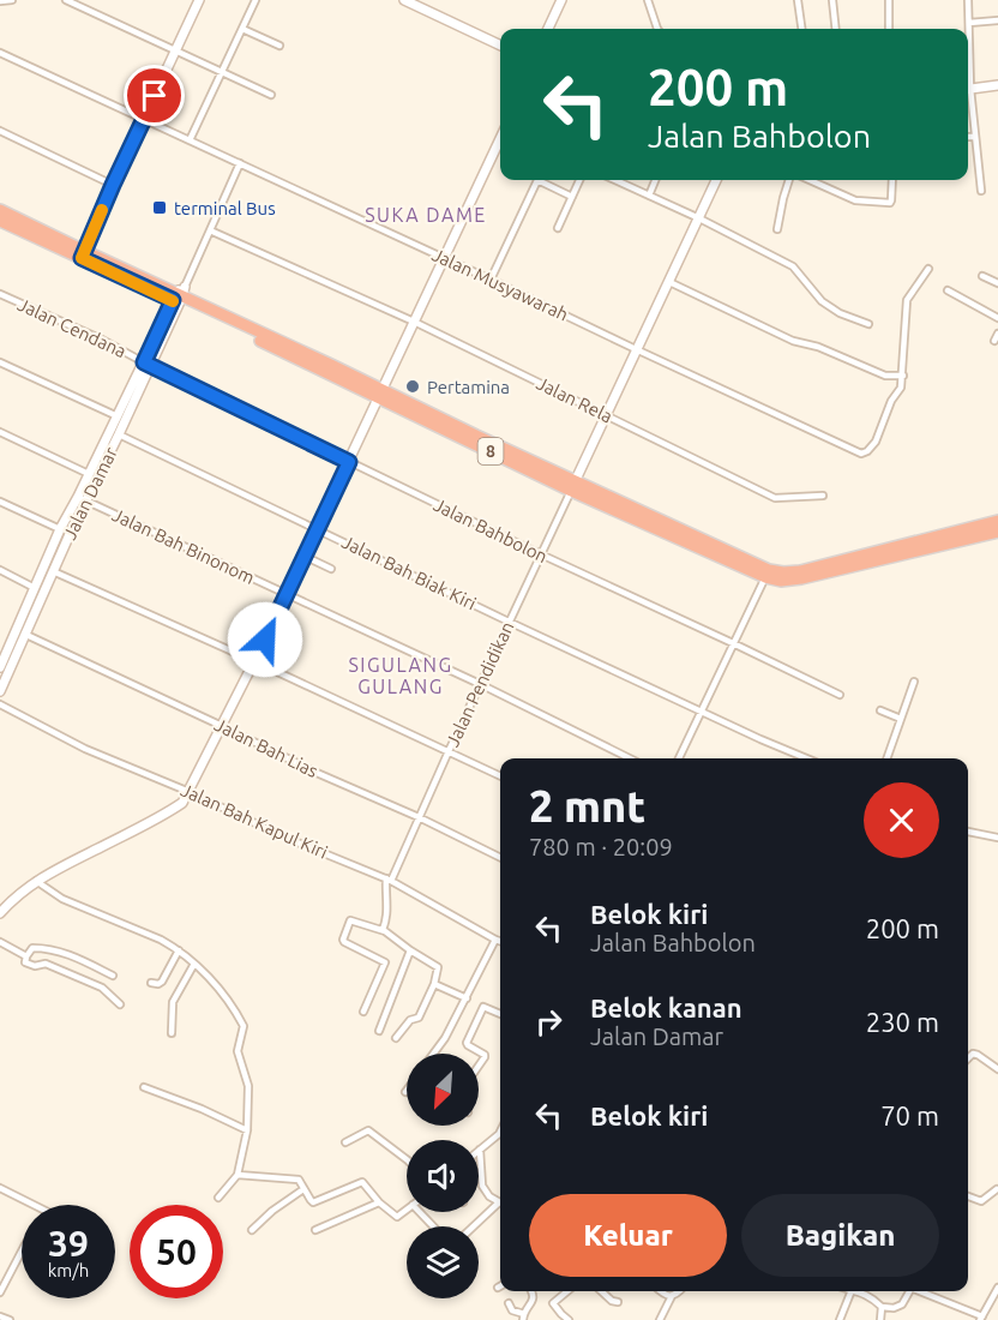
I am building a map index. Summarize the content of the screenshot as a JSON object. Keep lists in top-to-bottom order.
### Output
{
  "streets": {
    "highway": ["8"],
    "street": [
      "Jalan Musyawarah",
      "Jalan Cendana",
      "Jalan Rela",
      "Jalan Damar",
      "Jalan Bahbolon",
      "Jalan Bah Binonom",
      "Jalan Bah Biak Kiri",
      "Jalan Pendidikan",
      "Jalan Bah Lias",
      "Jalan Bah Kapul Kiri"
    ]
  },
  "crossings": [
    ["Jalan Musyawarah", "Jalan Pendidikan"],
    ["Jalan Cendana", "Jalan Damar"],
    ["Jalan Cendana", "Jalan Bahbolon"],
    ["Jalan Rela", "Jalan Pendidikan"],
    ["8", "Jalan Damar"],
    ["8", "Jalan Pendidikan"],
    ["Jalan Damar", "Jalan Bahbolon"],
    ["Jalan Damar", "Jalan Bah Binonom"],
    ["Jalan Damar", "Jalan Bah Biak Kiri"],
    ["Jalan Damar", "Jalan Bah Lias"],
    ["Jalan Bahbolon", "Jalan Pendidikan"],
    ["Jalan Bah Binonom", "Jalan Pendidikan"],
    ["Jalan Bah Biak Kiri", "Jalan Pendidikan"],
    ["Jalan Pendidikan", "Jalan Bah Lias"],
    ["Jalan Pendidikan", "Jalan Bah Kapul Kiri"]
  ],
  "districts": ["SUKA DAME", "SIGULANG GULANG"],
  "places": {
    "transit": ["terminal Bus"],
    "other": ["Pertamina"]
  },
  "north": "bottom left",
  "page": {
    "turn": ["200 m", "Jalan Bahbolon"],
    "heading": ["2 mnt", "780 m · 20:09"],
    "list": [
      {
        "name": "Belok kiri",
        "note": "Jalan Bahbolon",
        "value": "200 m"
      },
      {
        "name": "Belok kanan",
        "note": "Jalan Damar",
        "value": "230 m"
      },
      {
        "name": "Belok kiri",
        "value": "70 m"
      }
    ],
    "buttons": ["Keluar", "Bagikan"],
    "speed": "39 km/h",
    "limit": "50"
  }
}
